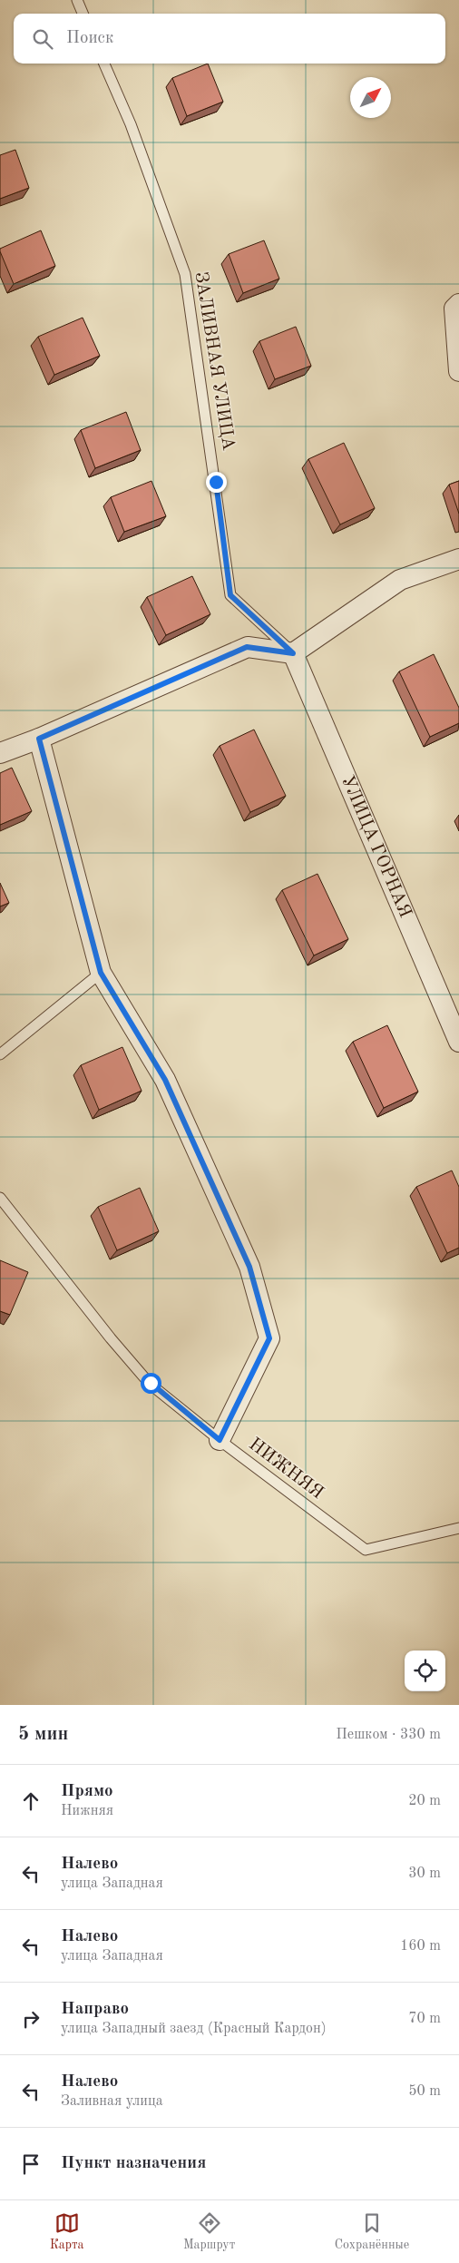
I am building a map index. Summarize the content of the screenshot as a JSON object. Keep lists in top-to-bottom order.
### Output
{
  "streets": {
    "street": ["УЛИЦА ГОРНАЯ"],
    "lane": ["ЗАЛИВНАЯ УЛИЦА", "НИЖНЯЯ"]
  },
  "crossings": [
    ["ЗАЛИВНАЯ УЛИЦА", "УЛИЦА ГОРНАЯ"]
  ],
  "north": "top right",
  "page": {
    "search": "Поиск",
    "heading": ["5 мин", "Пешком · 330 m"],
    "list": [
      ["Прямо", "Нижняя", "20 m"],
      ["Налево", "улица Западная", "30 m"],
      ["Налево", "улица Западная", "160 m"],
      ["Направо", "улица Западный заезд (Красный Кардон)", "70 m"],
      ["Налево", "Заливная улица", "50 m"],
      "Пункт назначения"
    ],
    "nav": ["Карта", "Маршрут", "Сохранённые"]
  }
}
